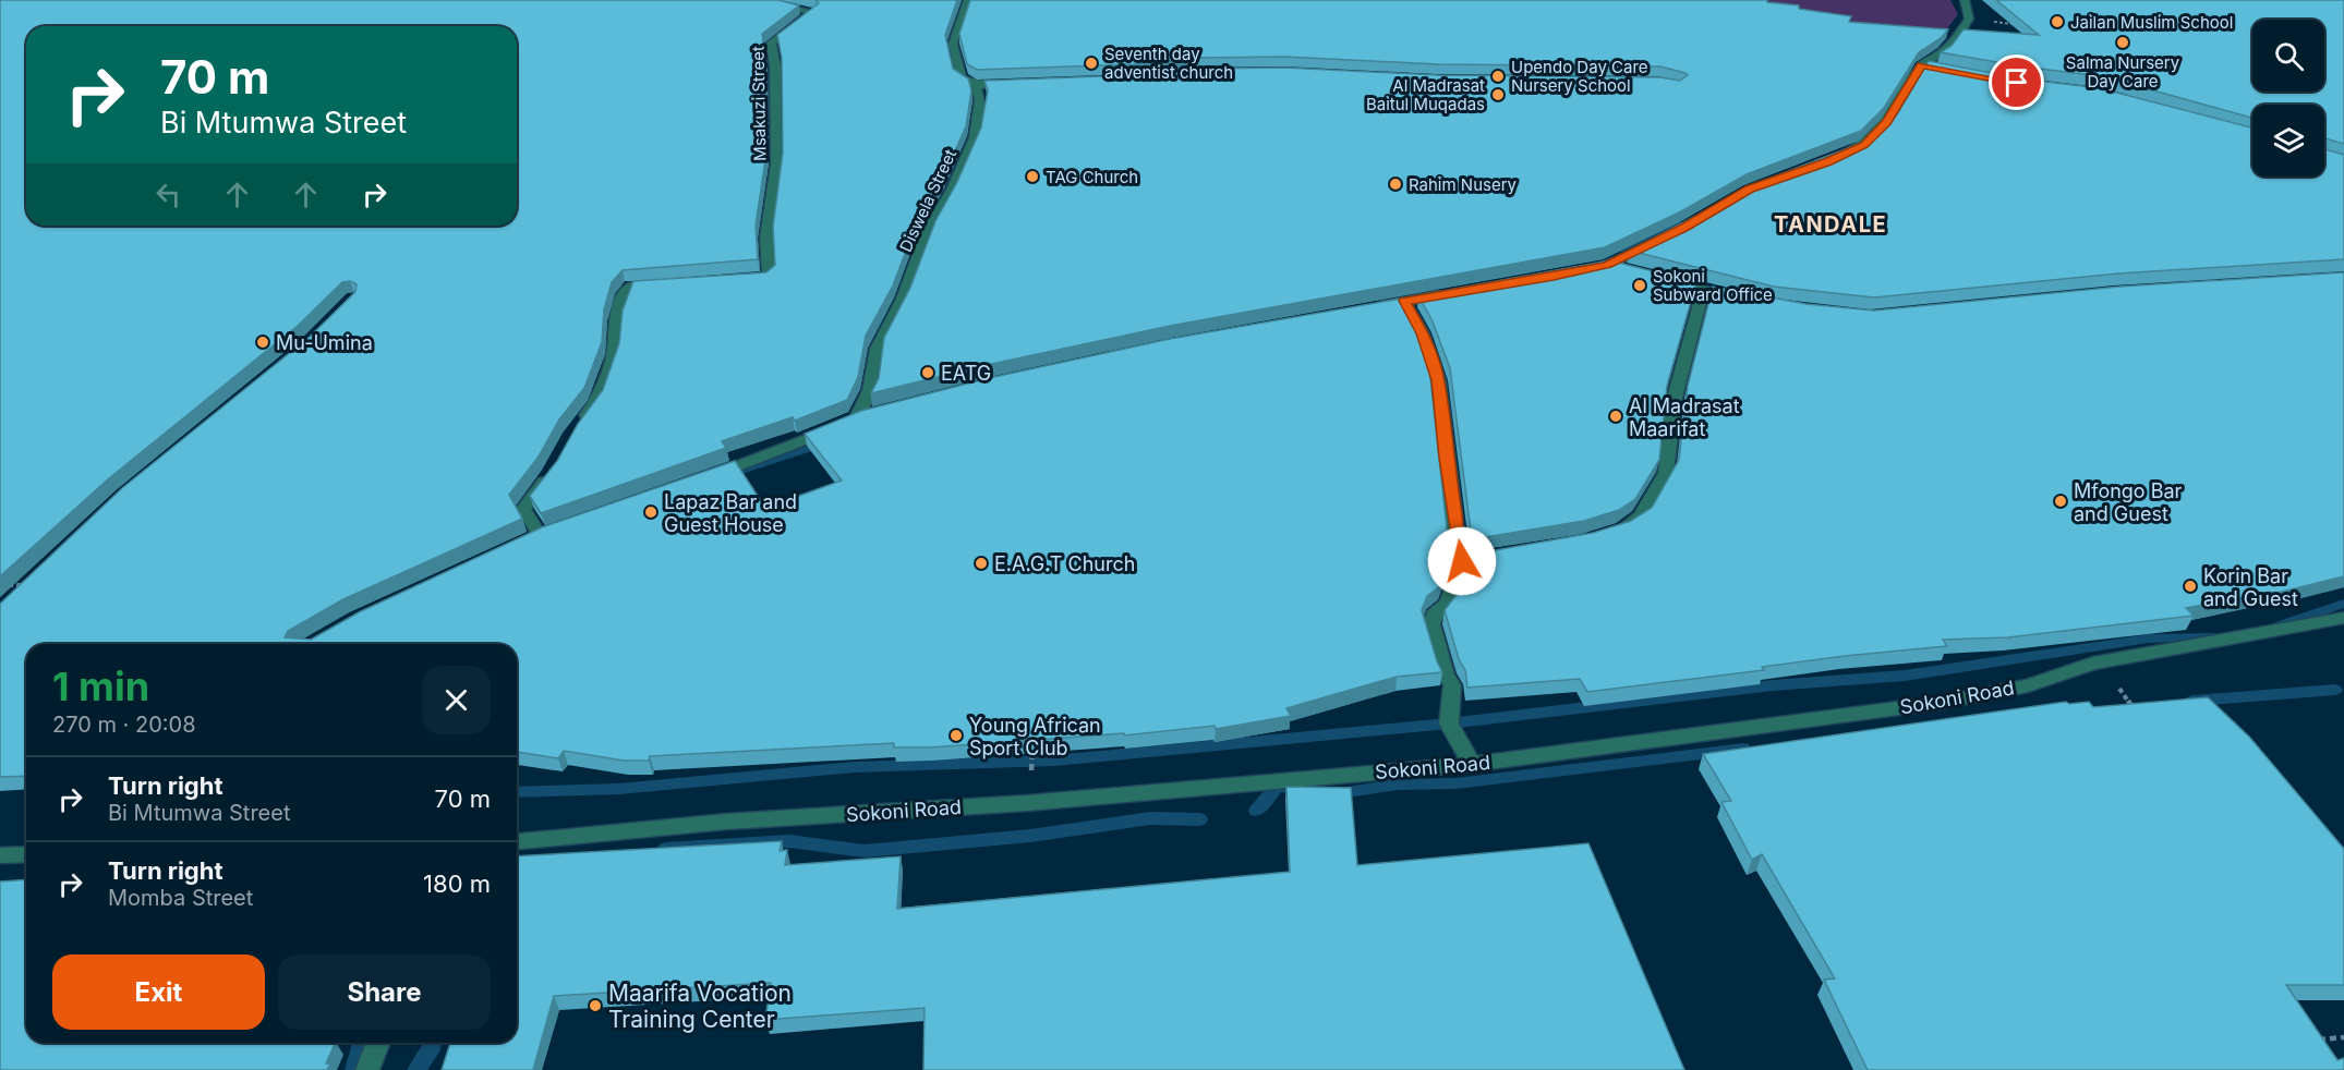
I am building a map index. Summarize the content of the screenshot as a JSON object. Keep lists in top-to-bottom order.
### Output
{
  "streets": {
    "street": ["Msakuzi Street", "Diswela Street", "Sokoni Road"]
  },
  "districts": ["TANDALE"],
  "places": [
    "Jailan Muslim School",
    "Salma Nursery Day Care",
    "Seventh day adventist church",
    "Upendo Day Care Nursery School",
    "Al Madrasat Baitul Muqadas",
    "TAG Church",
    "Rahim Nusery",
    "Sokoni Subward Office",
    "Mu-Umina",
    "EATG",
    "Al Madrasat Maarifat",
    "Mfongo Bar and Guest",
    "Lapaz Bar and Guest House",
    "E.A.G.T Church",
    "Korin Bar and Guest",
    "Young African Sport Club",
    "Maarifa Vocation Training Center"
  ],
  "page": {
    "turn": ["70 m", "Bi Mtumwa Street"],
    "heading": ["1 min", "270 m · 20:08"],
    "list": [
      {
        "name": "Turn right",
        "note": "Bi Mtumwa Street",
        "value": "70 m"
      },
      {
        "name": "Turn right",
        "note": "Momba Street",
        "value": "180 m"
      }
    ],
    "buttons": ["Exit", "Share"]
  }
}
